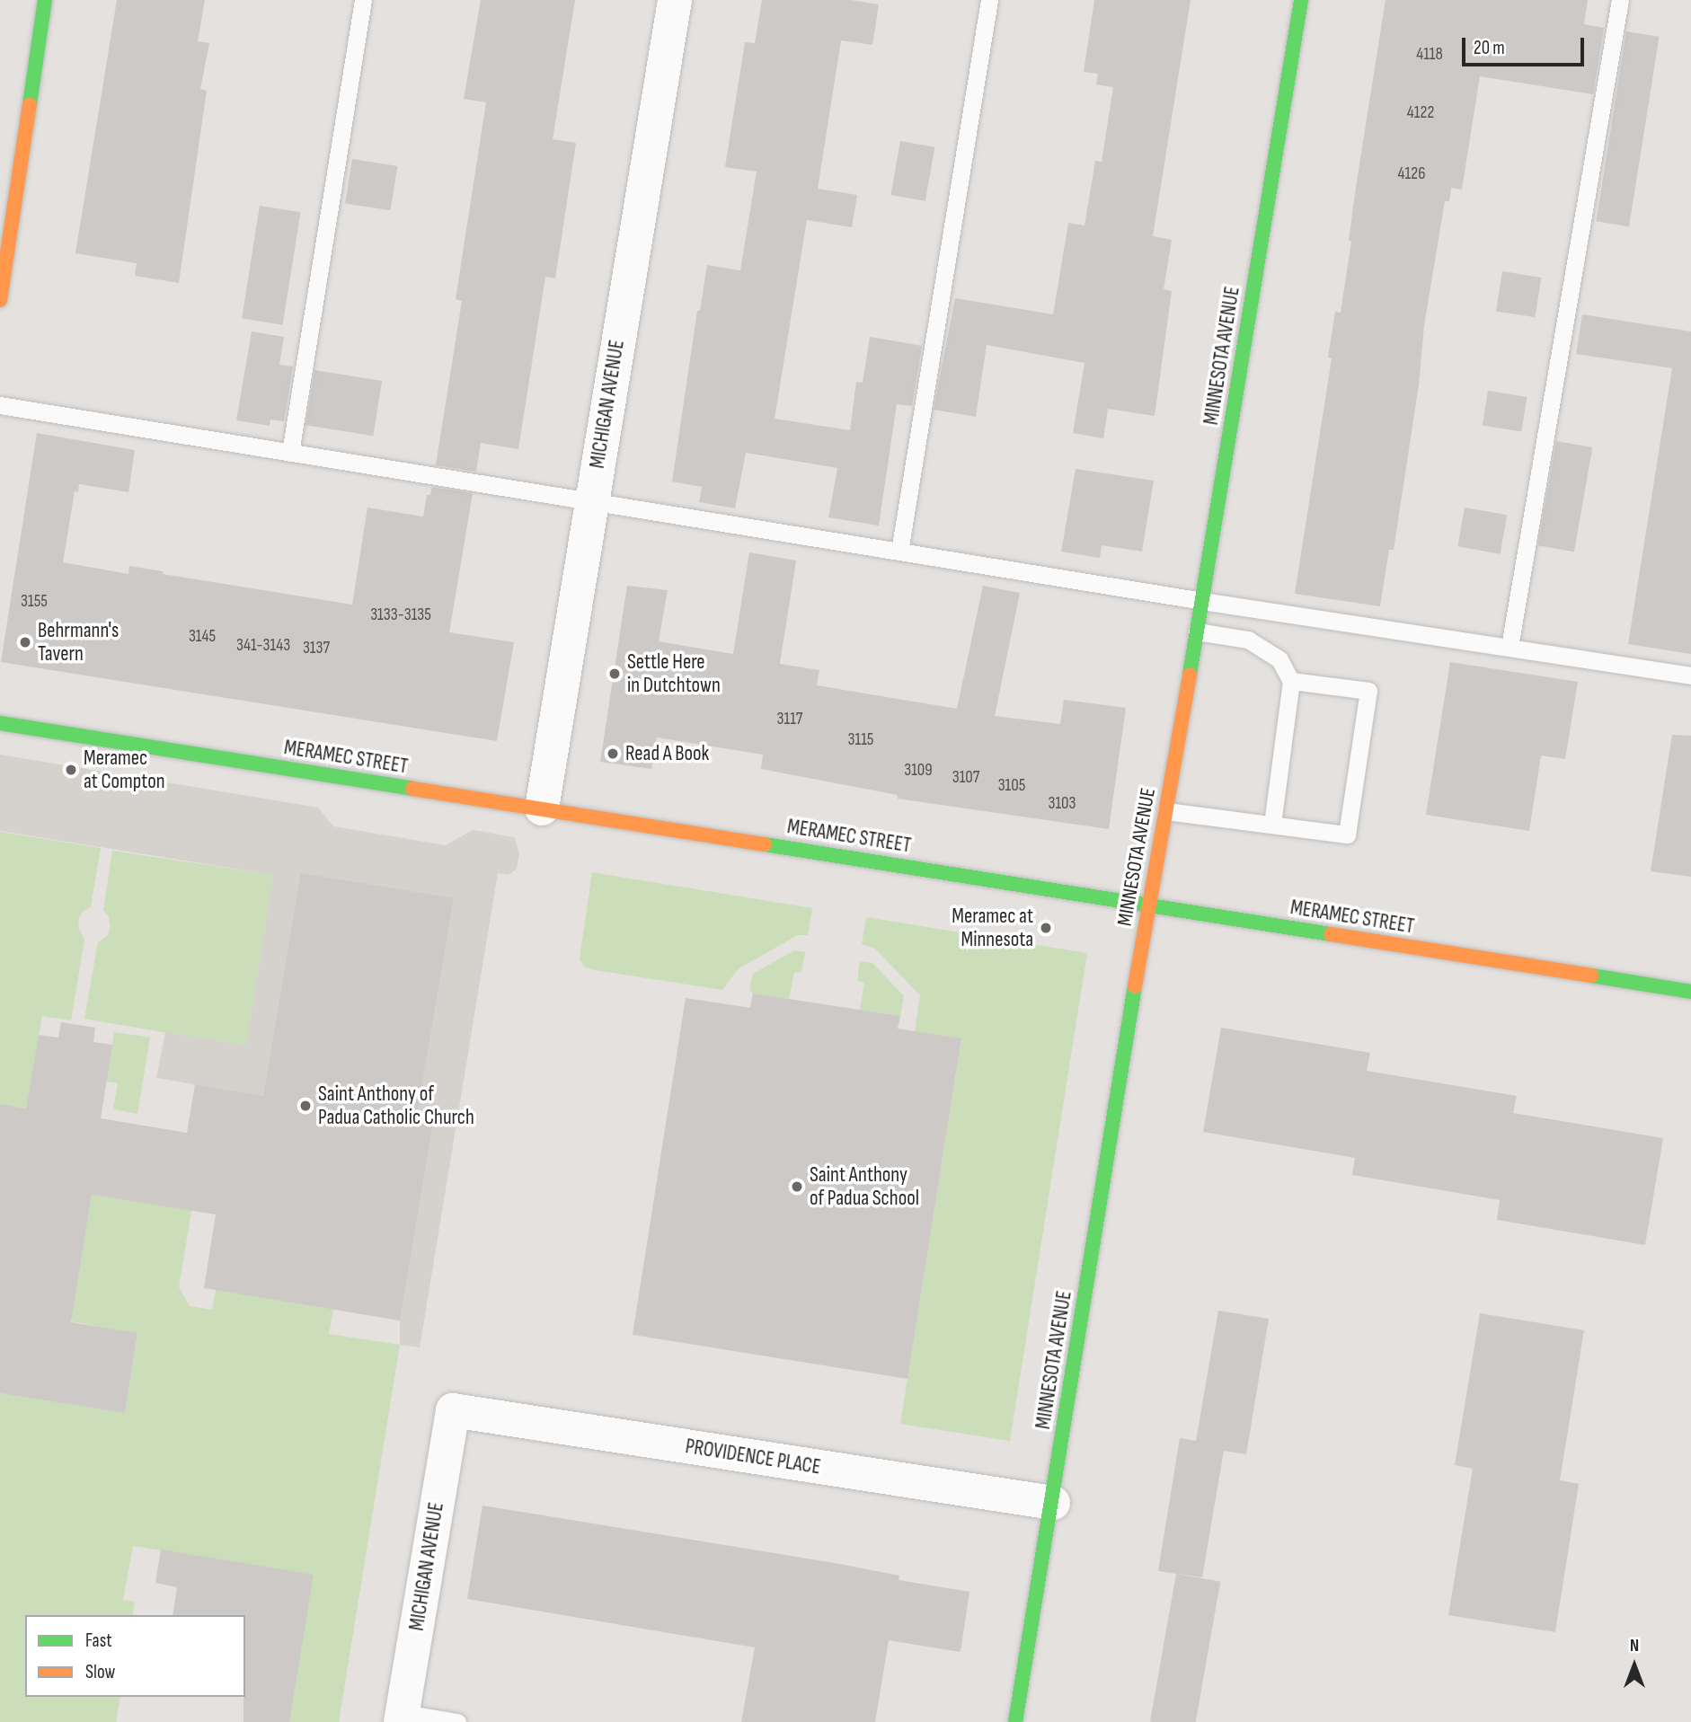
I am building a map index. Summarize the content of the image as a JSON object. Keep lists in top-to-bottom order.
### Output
{
  "streets": {
    "street": [
      "MINNESOTA AVENUE",
      "MICHIGAN AVENUE",
      "MERAMEC STREET",
      "PROVIDENCE PLACE"
    ]
  },
  "crossings": [
    ["MINNESOTA AVENUE", "MERAMEC STREET"],
    ["MINNESOTA AVENUE", "PROVIDENCE PLACE"],
    ["MICHIGAN AVENUE", "MERAMEC STREET"],
    ["MICHIGAN AVENUE", "PROVIDENCE PLACE"]
  ],
  "places": [
    "Behrmann's Tavern",
    "Settle Here in Dutchtown",
    "Read A Book",
    "Meramec at Compton",
    "Meramec at Minnesota",
    "Saint Anthony of Padua Catholic Church",
    "Saint Anthony of Padua School"
  ],
  "house_numbers": [
    "4118",
    "4122",
    "4126",
    "3155",
    "3133-3135",
    "3145",
    "341-3143",
    "3137",
    "3117",
    "3115",
    "3109",
    "3107",
    "3105",
    "3103"
  ],
  "legend": ["Fast", "Slow"],
  "scale_bar": "20 m",
  "north": "top"
}
